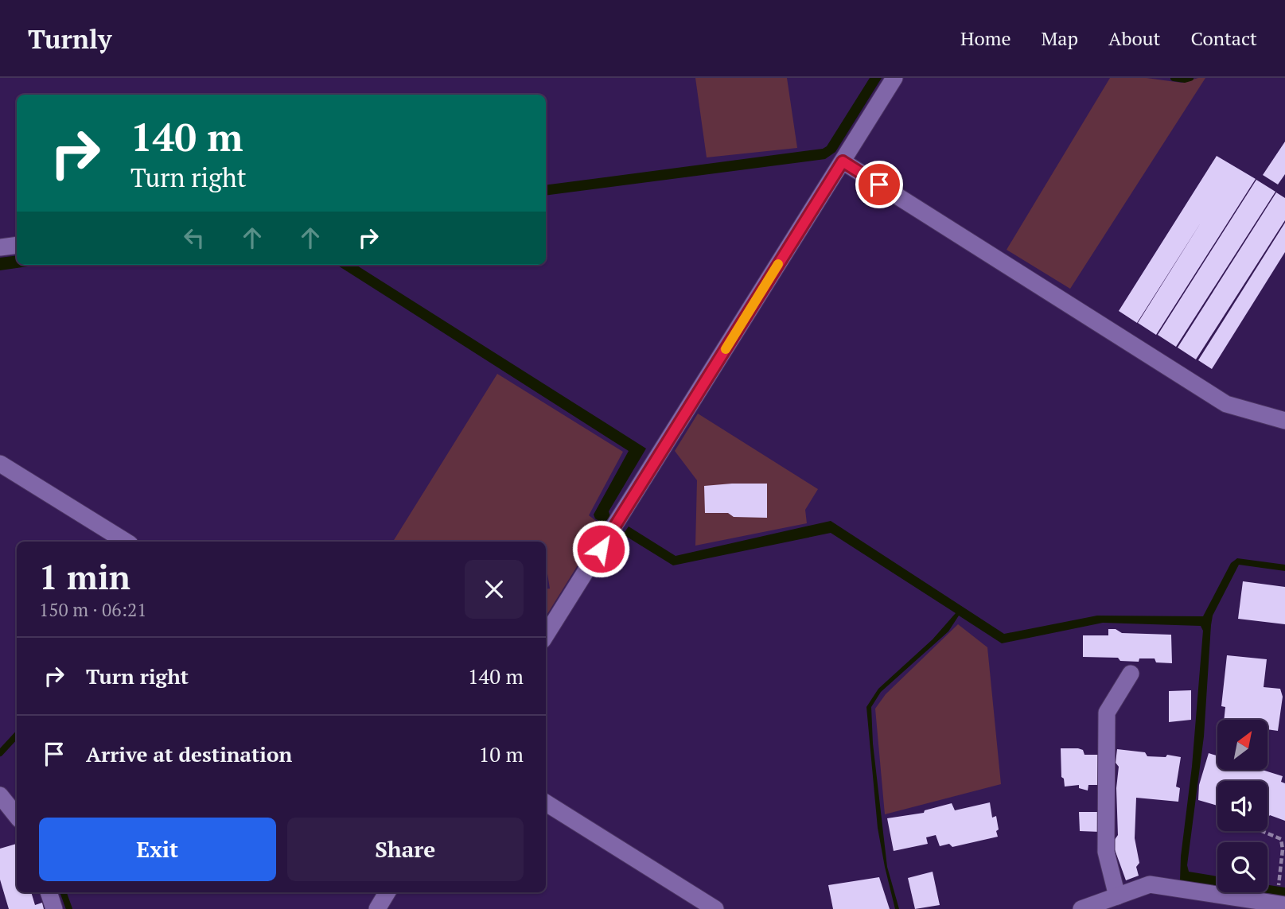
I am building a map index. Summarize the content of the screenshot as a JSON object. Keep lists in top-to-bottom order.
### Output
{
  "north": "top right",
  "page": {
    "header": "Turnly",
    "nav": [
      "Home",
      "Map",
      "About",
      "Contact"
    ],
    "turn": ["140 m", "Turn right"],
    "heading": ["1 min", "150 m · 06:21"],
    "list": [
      {
        "name": "Turn right",
        "value": "140 m"
      },
      {
        "name": "Arrive at destination",
        "value": "10 m"
      }
    ],
    "buttons": ["Exit", "Share"]
  }
}
